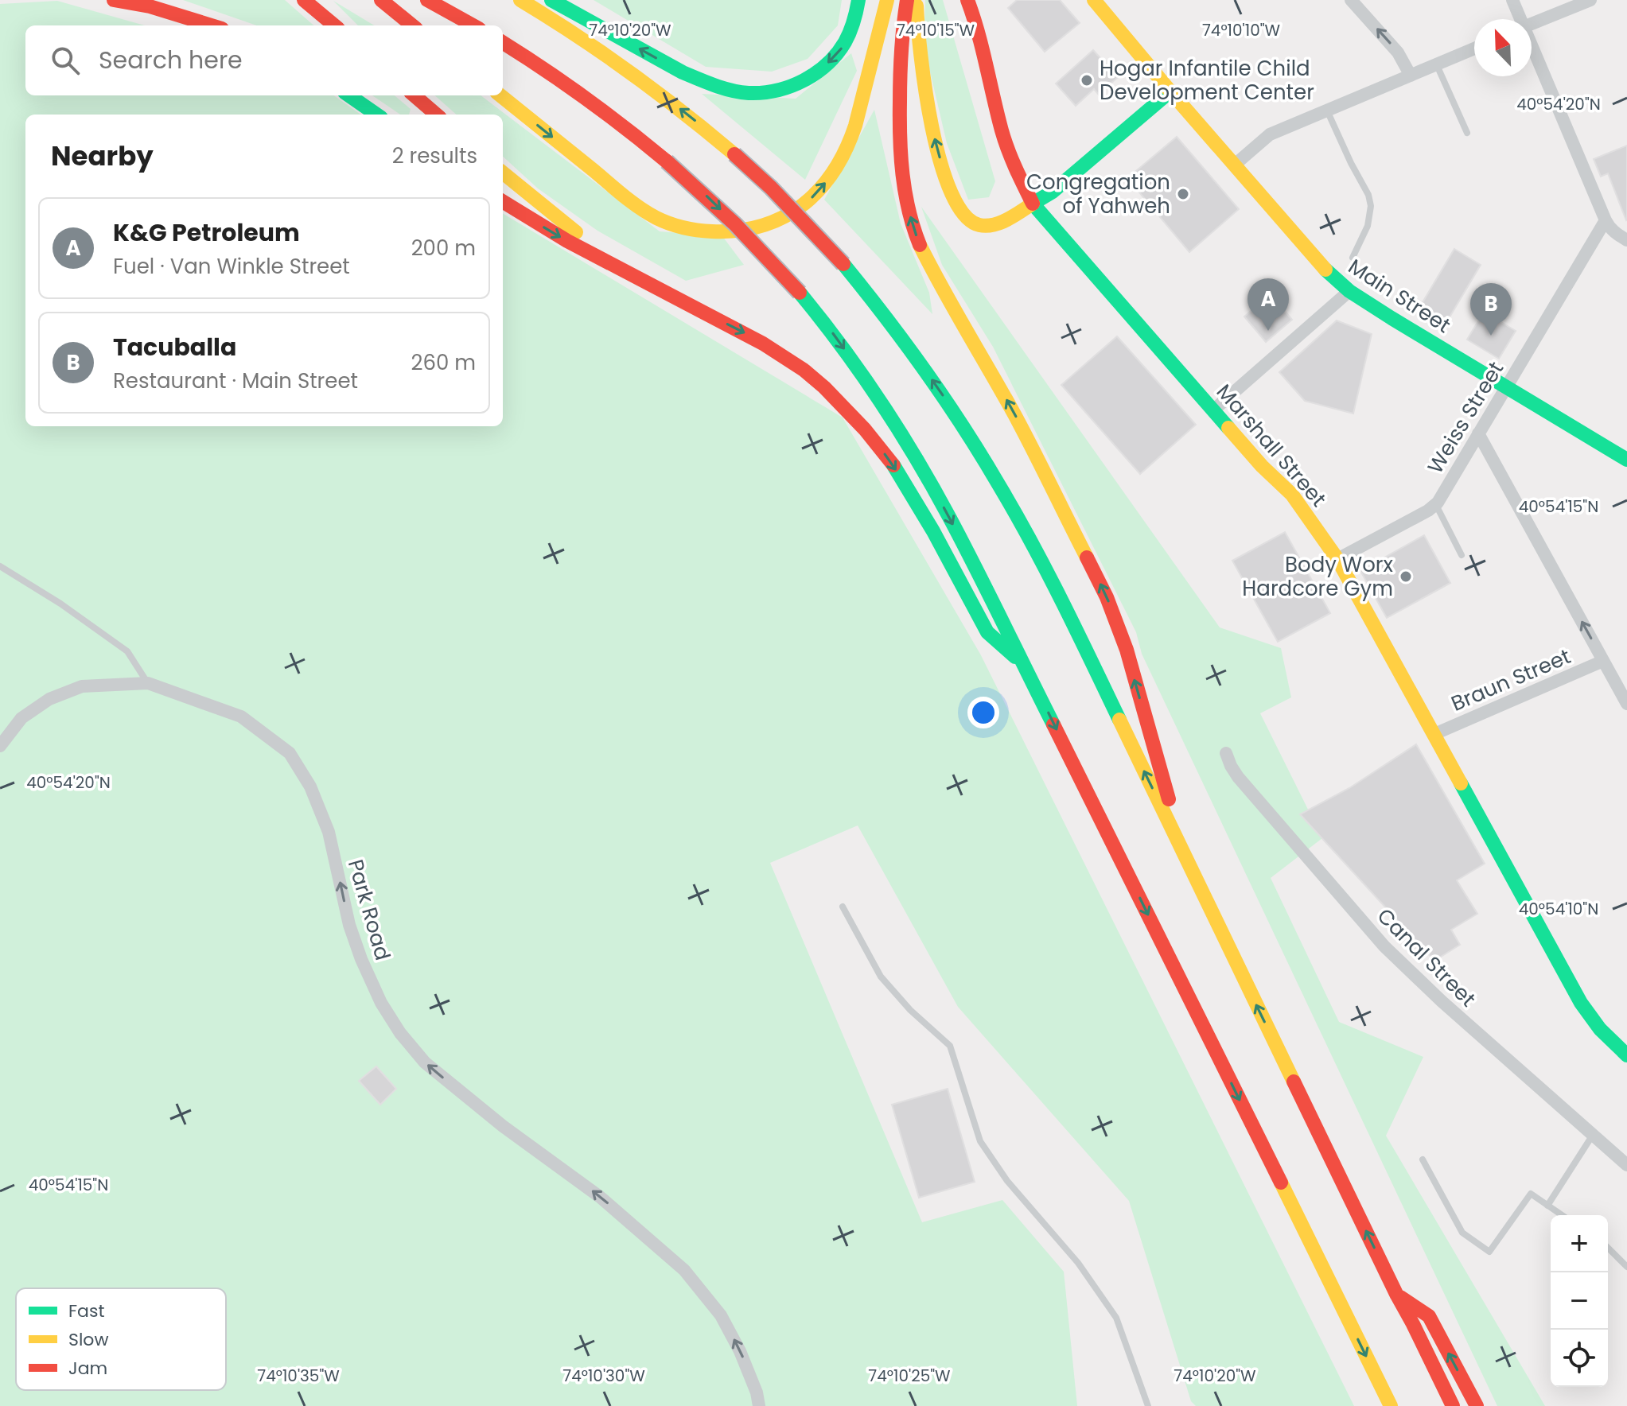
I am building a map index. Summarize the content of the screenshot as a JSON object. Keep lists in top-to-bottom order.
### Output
{
  "streets": {
    "main road": ["Main Street", "Marshall Street"],
    "street": [
      "Weiss Street",
      "Braun Street",
      "Park Road",
      "Canal Street"
    ]
  },
  "crossings": [
    ["Main Street", "Weiss Street"],
    ["Weiss Street", "Marshall Street"],
    ["Marshall Street", "Braun Street"]
  ],
  "one_way": ["Park Road"],
  "places": ["Hogar Infantile Child Development Center", "Congregation of Yahweh", "Body Worx Hardcore Gym"],
  "legend": ["Fast", "Slow", "Jam"],
  "north": "top left",
  "page": {
    "search": "Search here",
    "heading": ["Nearby", "2 results"],
    "list": [
      {
        "mark": "A",
        "name": "K&G Petroleum",
        "note": "Fuel · Van Winkle Street",
        "value": "200 m"
      },
      {
        "mark": "B",
        "name": "Tacuballa",
        "note": "Restaurant · Main Street",
        "value": "260 m"
      }
    ],
    "pins": ["A", "B"],
    "map_buttons": ["+", "−"]
  },
  "coordinates": [
    "74°10'20\"W",
    "74°10'15\"W",
    "74°10'10\"W",
    "40°54'20\"N",
    "40°54'15\"N",
    "40°54'10\"N",
    "74°10'35\"W",
    "74°10'30\"W",
    "74°10'25\"W"
  ]
}
